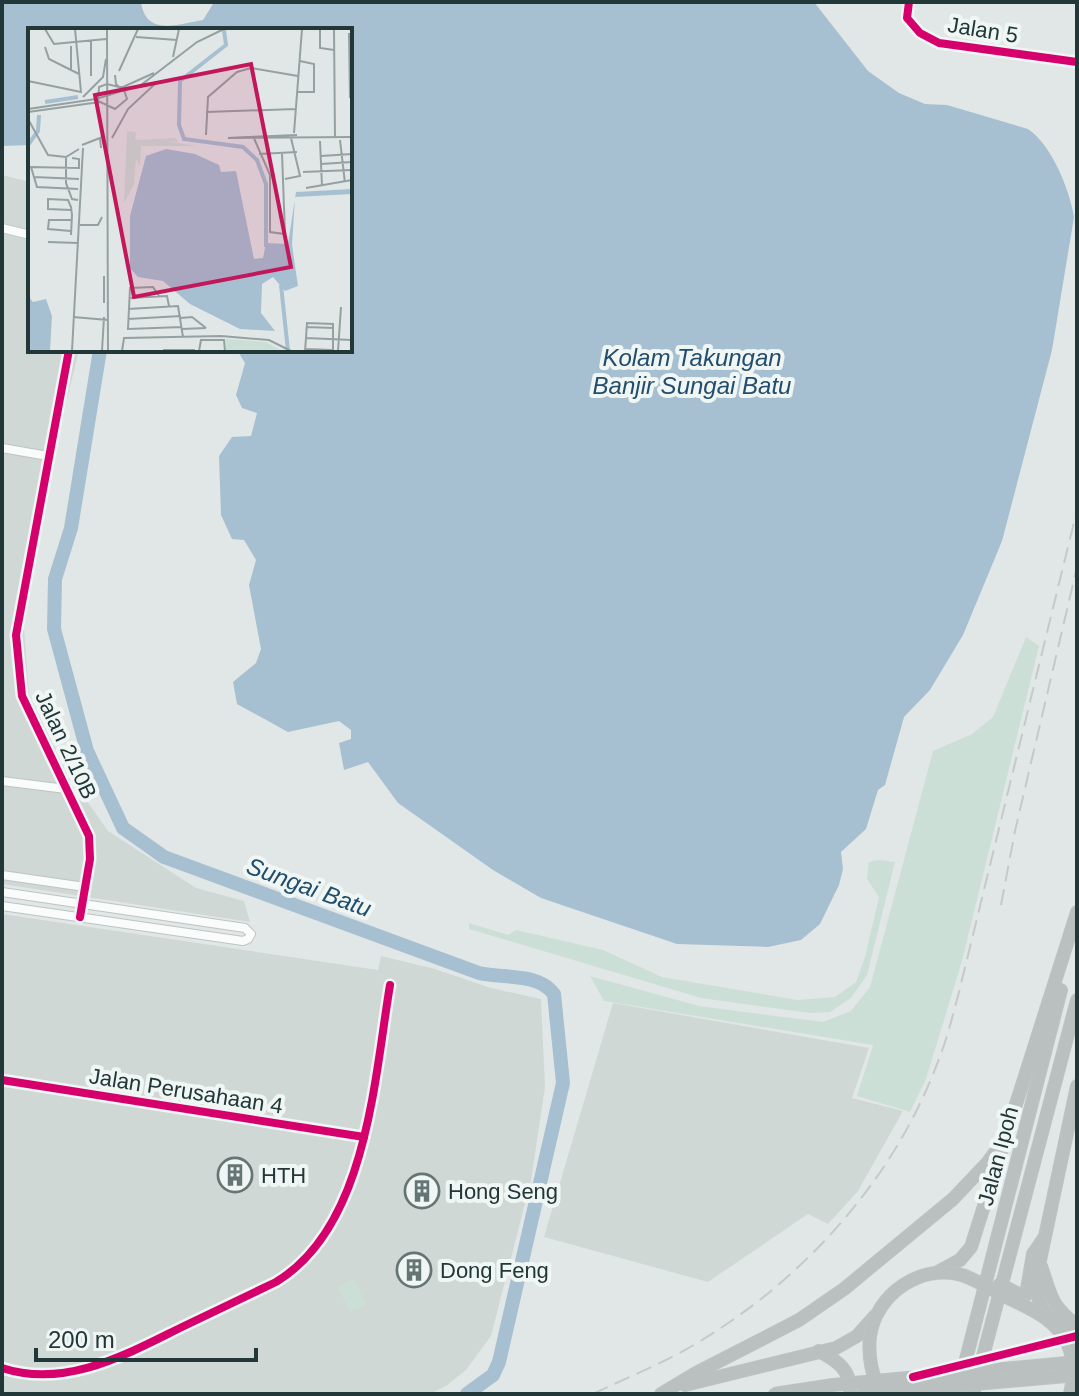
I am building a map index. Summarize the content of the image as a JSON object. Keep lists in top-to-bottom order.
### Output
{
  "streets": {
    "highway": ["Jalan Ipoh"],
    "street": ["Jalan 5", "Jalan 2/10B", "Jalan Perusahaan 4"]
  },
  "water": ["Kolam Takungan Banjir Sungai Batu", "Sungai Batu"],
  "places": {
    "building": ["HTH", "Hong Seng", "Dong Feng"]
  },
  "scale_bar": "200 m"
}
